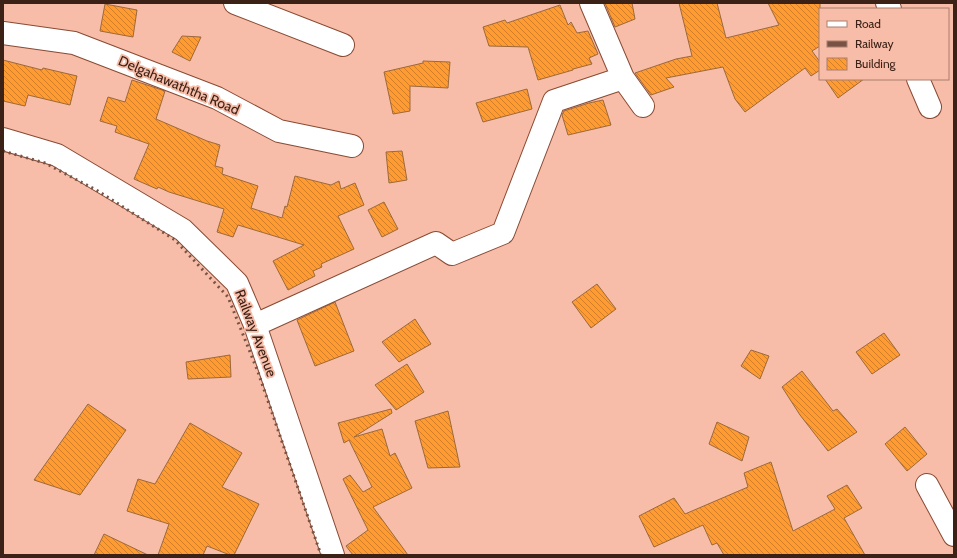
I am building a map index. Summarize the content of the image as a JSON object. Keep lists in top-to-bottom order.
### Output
{
  "streets": {
    "street": ["Delgahawaththa Road", "Railway Avenue"]
  },
  "legend": ["Road", "Railway", "Building"]
}
